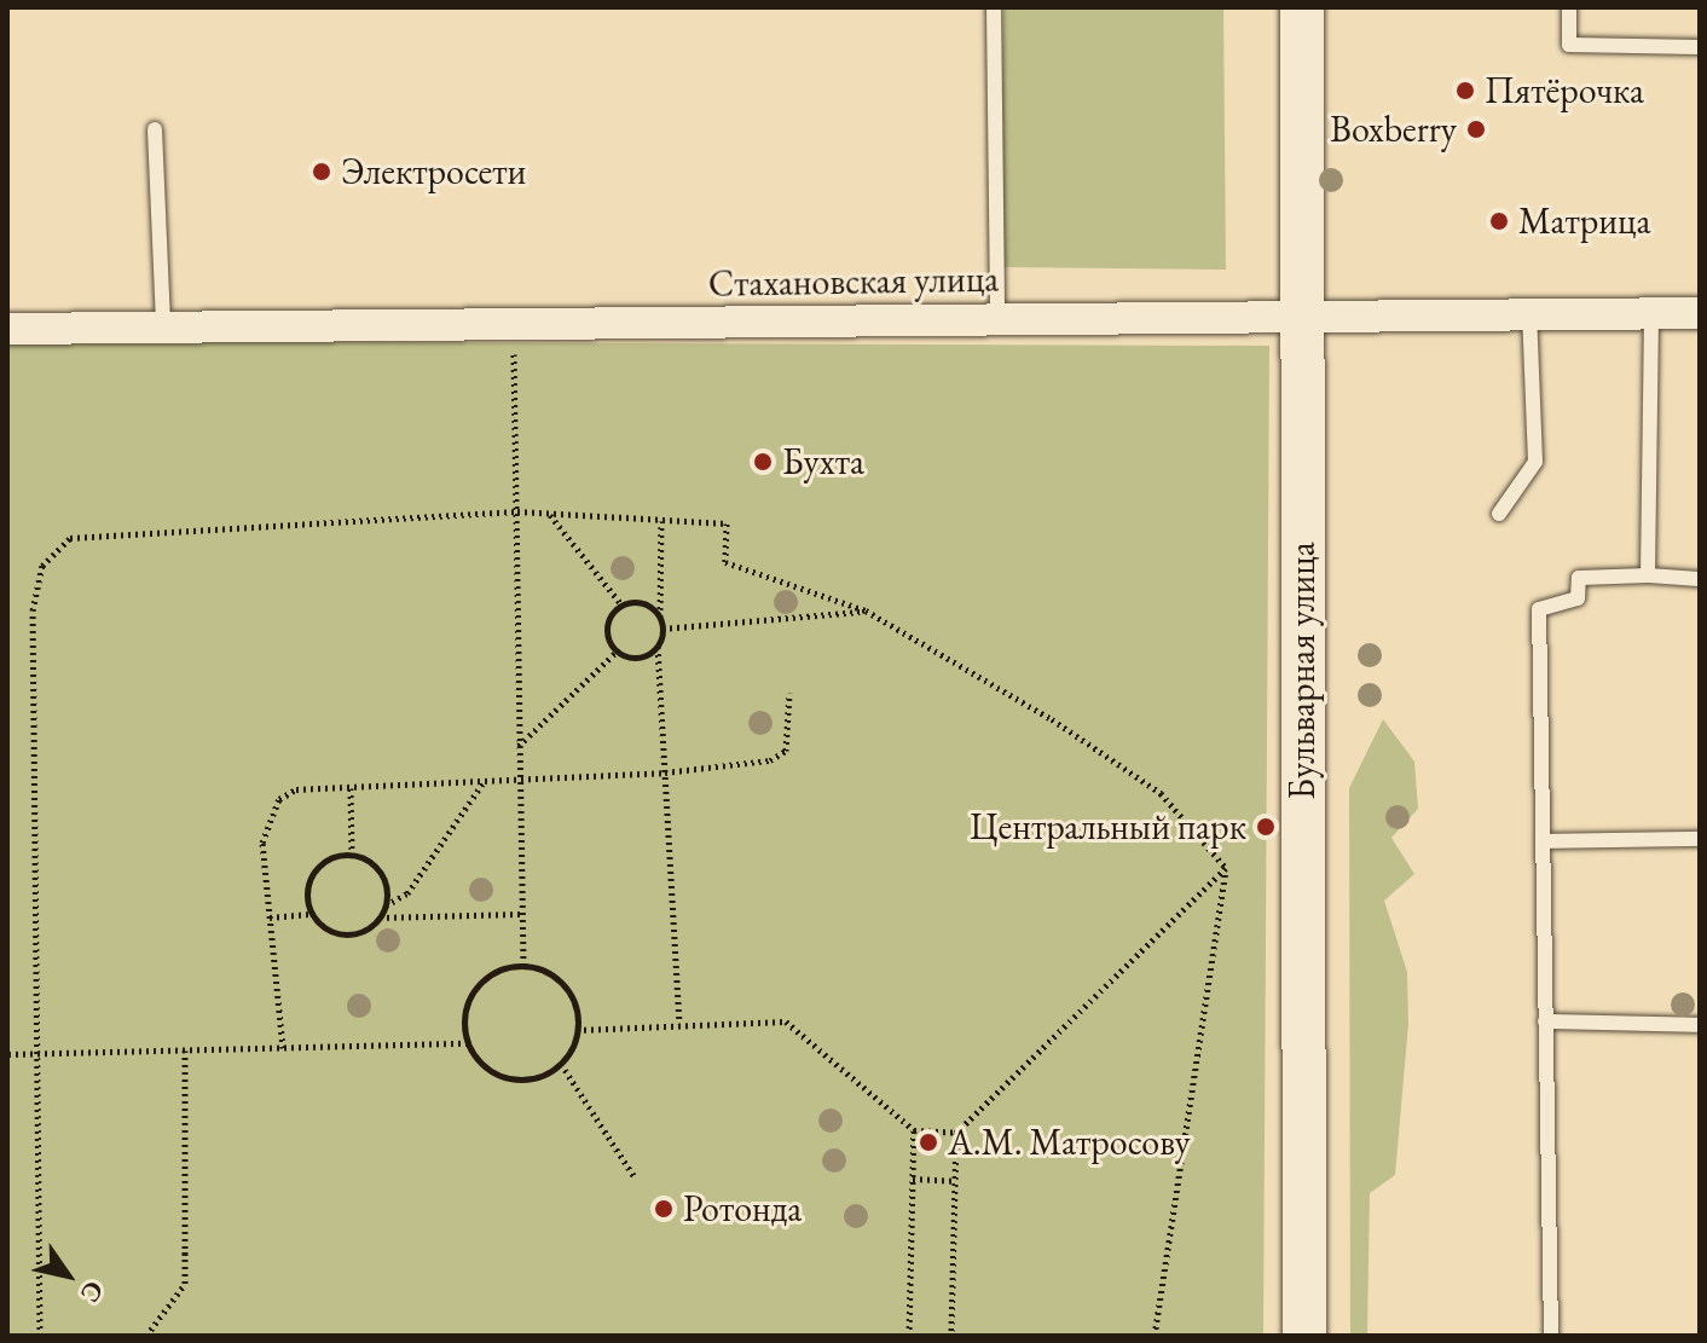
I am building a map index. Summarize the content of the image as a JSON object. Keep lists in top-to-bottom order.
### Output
{
  "streets": {
    "main road": ["Бульварная улица"],
    "street": ["Стахановская улица"]
  },
  "crossings": [
    ["Стахановская улица", "Бульварная улица"]
  ],
  "places": [
    "Пятёрочка",
    "Boxberry",
    "Электросети",
    "Матрица",
    "Бухта",
    "Центральный парк",
    "А.М. Матросову",
    "Ротонда"
  ],
  "north": "bottom right"
}
